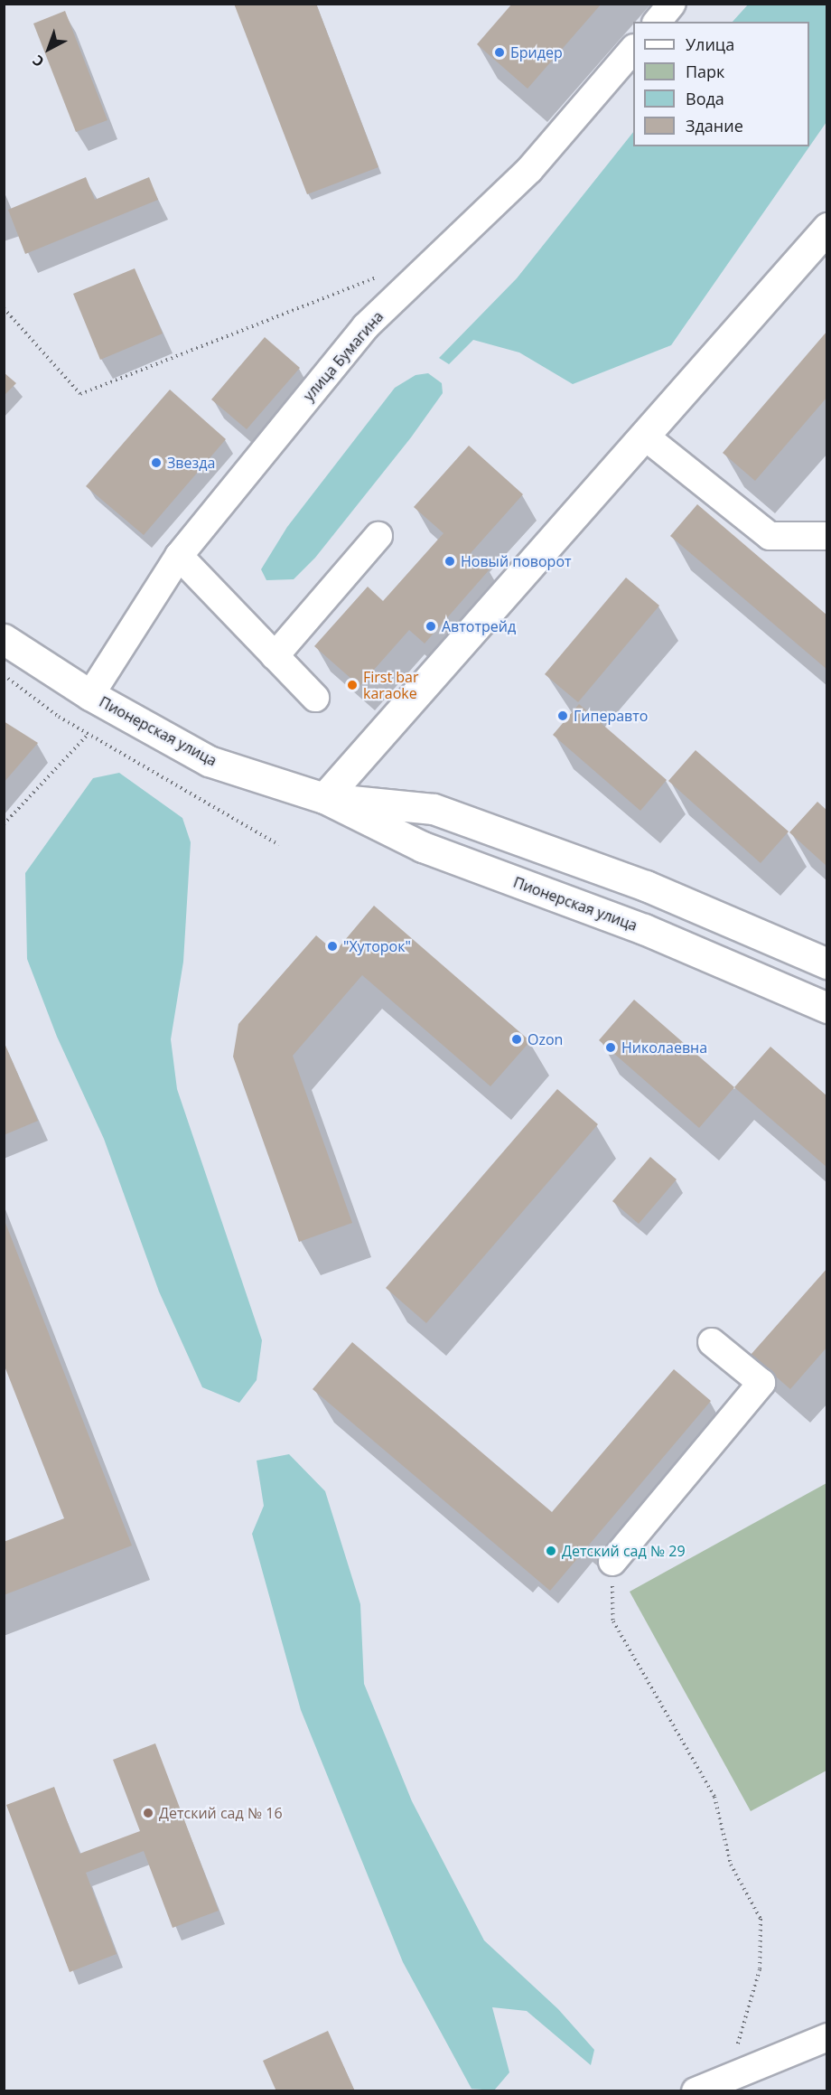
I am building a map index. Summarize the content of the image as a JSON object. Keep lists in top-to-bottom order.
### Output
{
  "streets": {
    "main road": ["Пионерская улица"],
    "street": ["улица Бумагина"]
  },
  "crossings": [
    ["улица Бумагина", "Пионерская улица"]
  ],
  "places": [
    "Бридер",
    "Звезда",
    "Новый поворот",
    "Автотрейд",
    "First bar karaoke",
    "Гиперавто",
    "\"Хуторок\"",
    "Ozon",
    "Николаевна",
    "Детский сад № 29",
    "Детский сад № 16"
  ],
  "legend": [
    "Улица",
    "Парк",
    "Вода",
    "Здание"
  ],
  "north": "bottom left"
}
